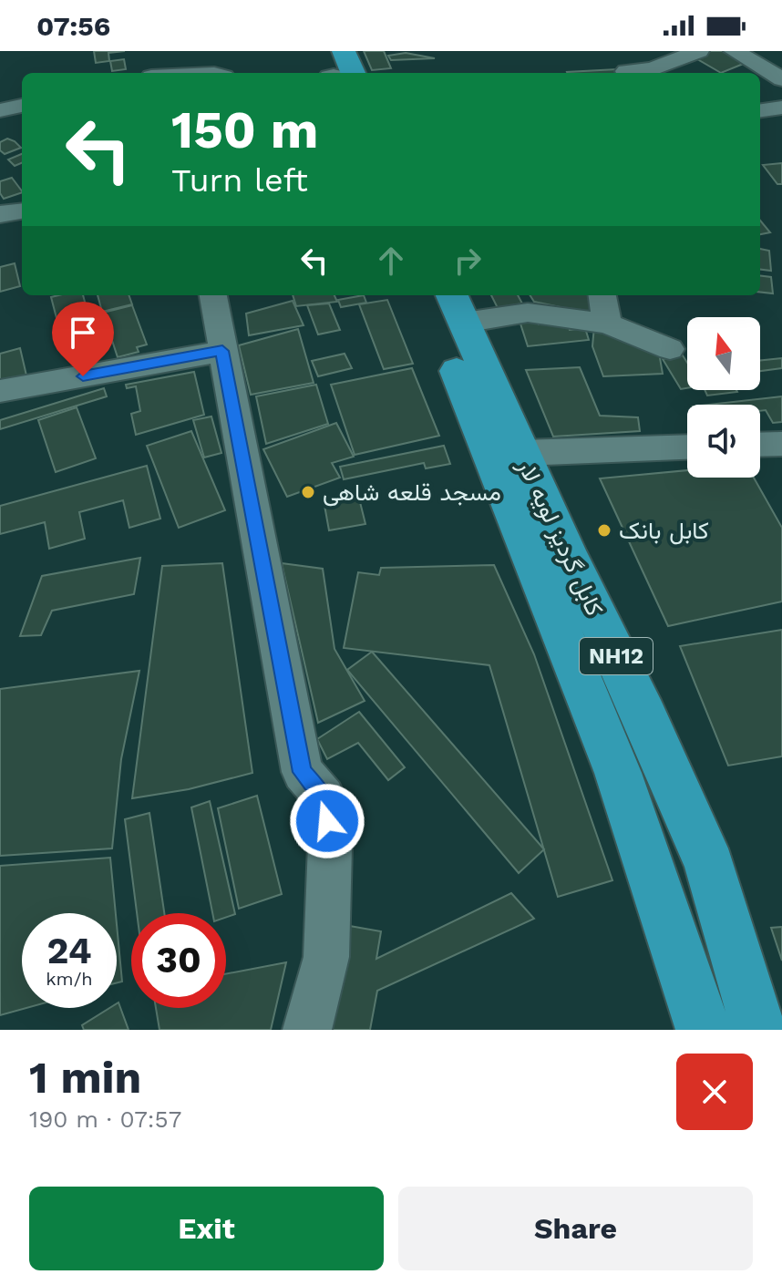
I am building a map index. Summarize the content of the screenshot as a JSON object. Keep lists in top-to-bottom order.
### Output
{
  "streets": {
    "highway": ["کابل گردیز لویه لار", "NH12"]
  },
  "places": ["مسجد قلعه شاهی", "کابل بانک"],
  "north": "top",
  "page": {
    "status": "07:56",
    "turn": ["150 m", "Turn left"],
    "speed": "24 km/h",
    "limit": "30",
    "heading": ["1 min", "190 m · 07:57"],
    "buttons": ["Exit", "Share"]
  }
}
